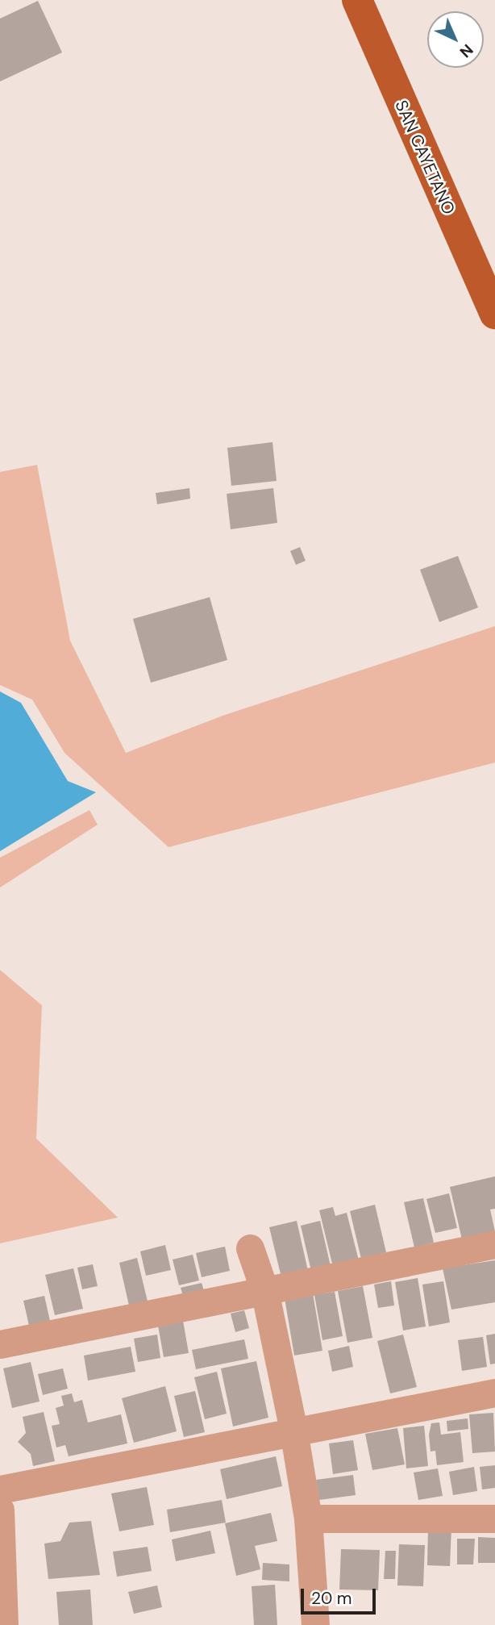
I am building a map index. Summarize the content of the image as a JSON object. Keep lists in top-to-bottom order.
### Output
{
  "streets": {
    "main road": ["SAN CAYETANO"]
  },
  "scale_bar": "20 m",
  "north": "bottom right"
}
